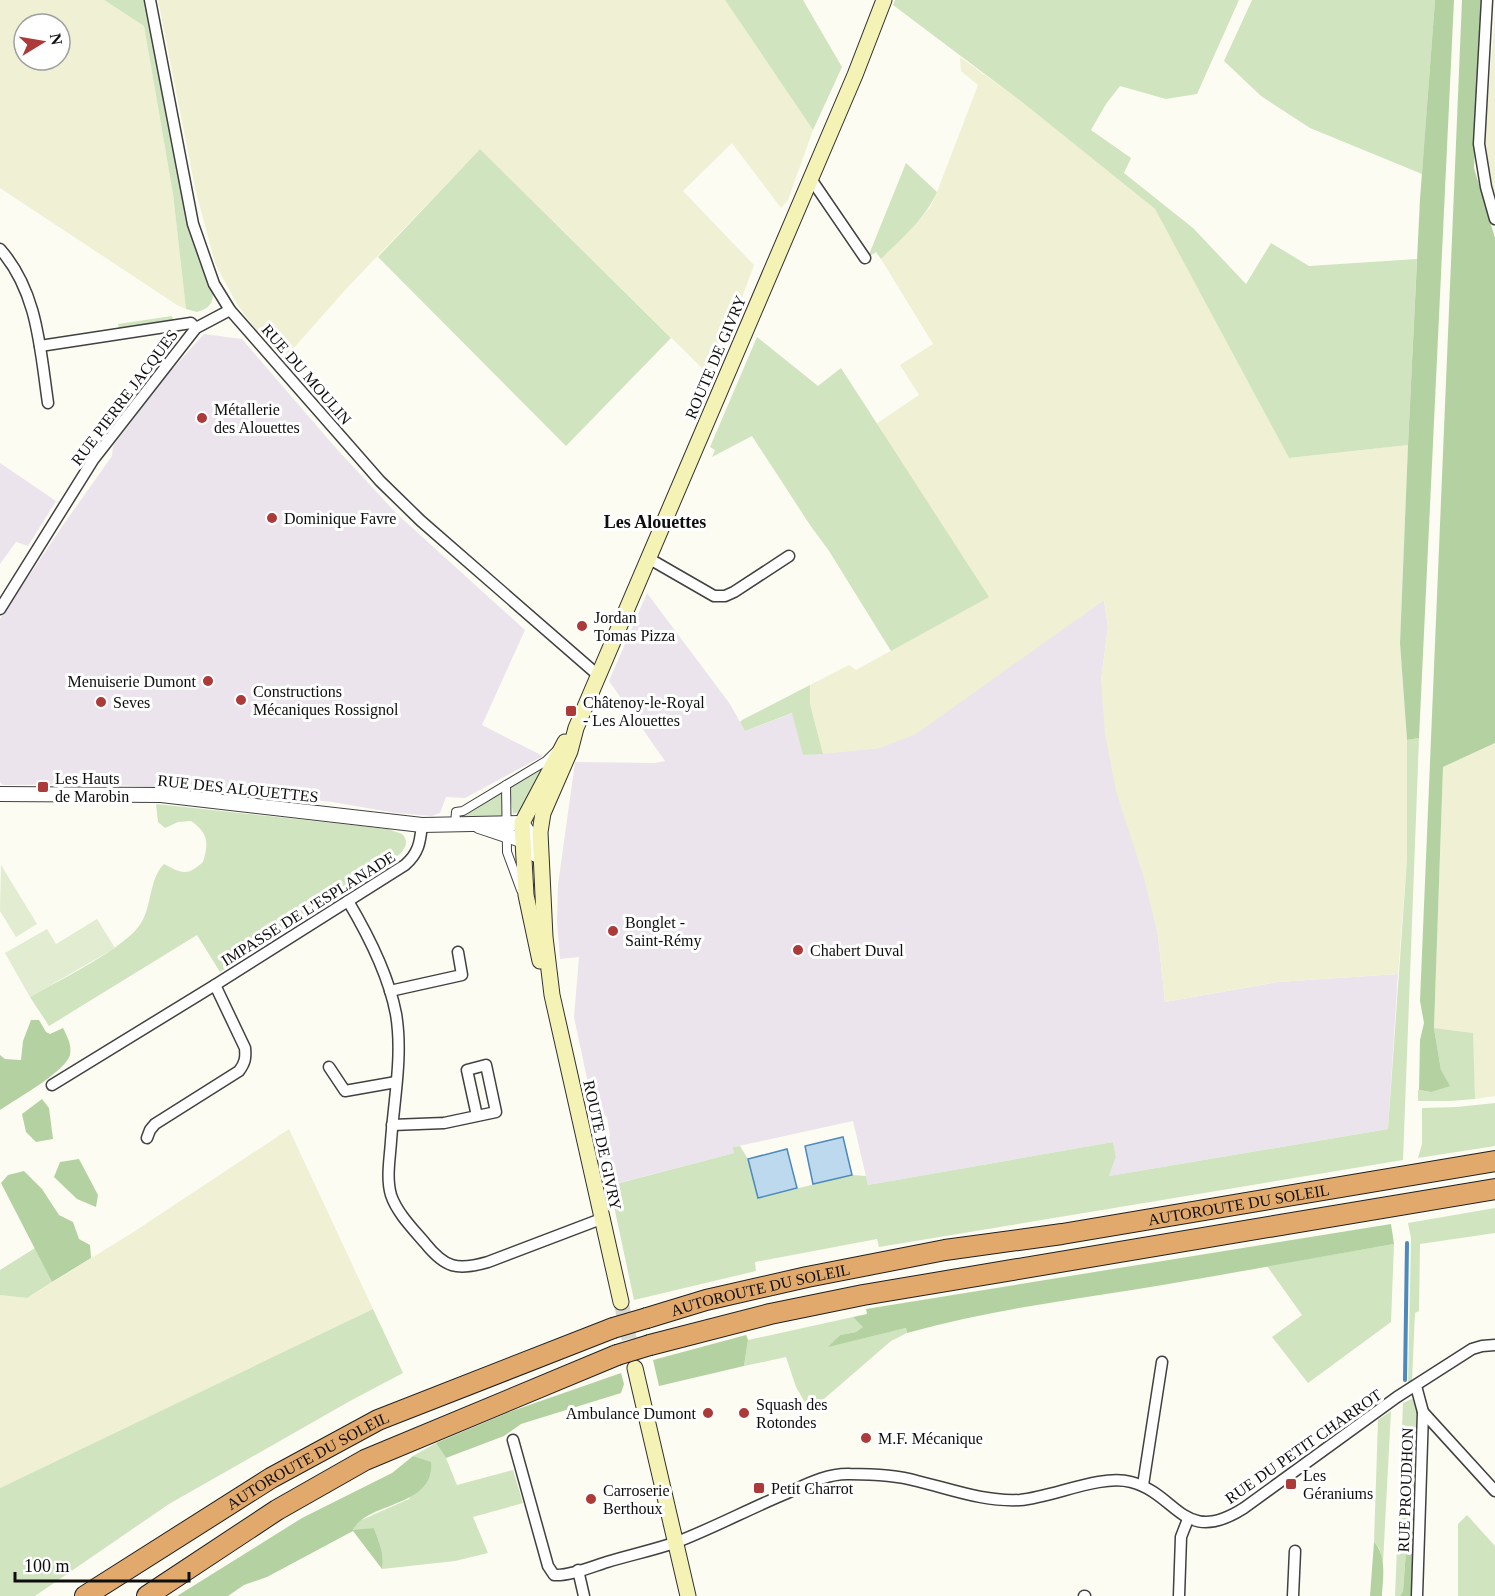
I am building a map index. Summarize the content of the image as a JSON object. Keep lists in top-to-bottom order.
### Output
{
  "streets": {
    "highway": ["AUTOROUTE DU SOLEIL"],
    "main road": ["ROUTE DE GIVRY"],
    "street": [
      "RUE DU MOULIN",
      "RUE PIERRE JACQUES",
      "RUE DES ALOUETTES",
      "IMPASSE DE L'ESPLANADE",
      "RUE DU PETIT CHARROT",
      "RUE PROUDHON"
    ]
  },
  "crossings": [
    ["ROUTE DE GIVRY", "RUE DU MOULIN"],
    ["ROUTE DE GIVRY", "RUE DES ALOUETTES"],
    ["RUE DU MOULIN", "RUE PIERRE JACQUES"],
    ["RUE DES ALOUETTES", "IMPASSE DE L'ESPLANADE"],
    ["RUE DU PETIT CHARROT", "RUE PROUDHON"]
  ],
  "districts": ["Les Alouettes"],
  "places": {
    "other": [
      "Métallerie des Alouettes",
      "Dominique Favre",
      "Jordan Tomas Pizza",
      "Menuiserie Dumont",
      "Constructions Mécaniques Rossignol",
      "Seves",
      "Bonglet - Saint-Rémy",
      "Chabert Duval",
      "Ambulance Dumont",
      "Squash des Rotondes",
      "M.F. Mécanique",
      "Carroserie Berthoux"
    ],
    "transit": [
      "Châtenoy-le-Royal - Les Alouettes",
      "Les Hauts de Marobin",
      "Les Géraniums",
      "Petit Charrot"
    ]
  },
  "scale_bar": "100 m",
  "north": "right"
}
